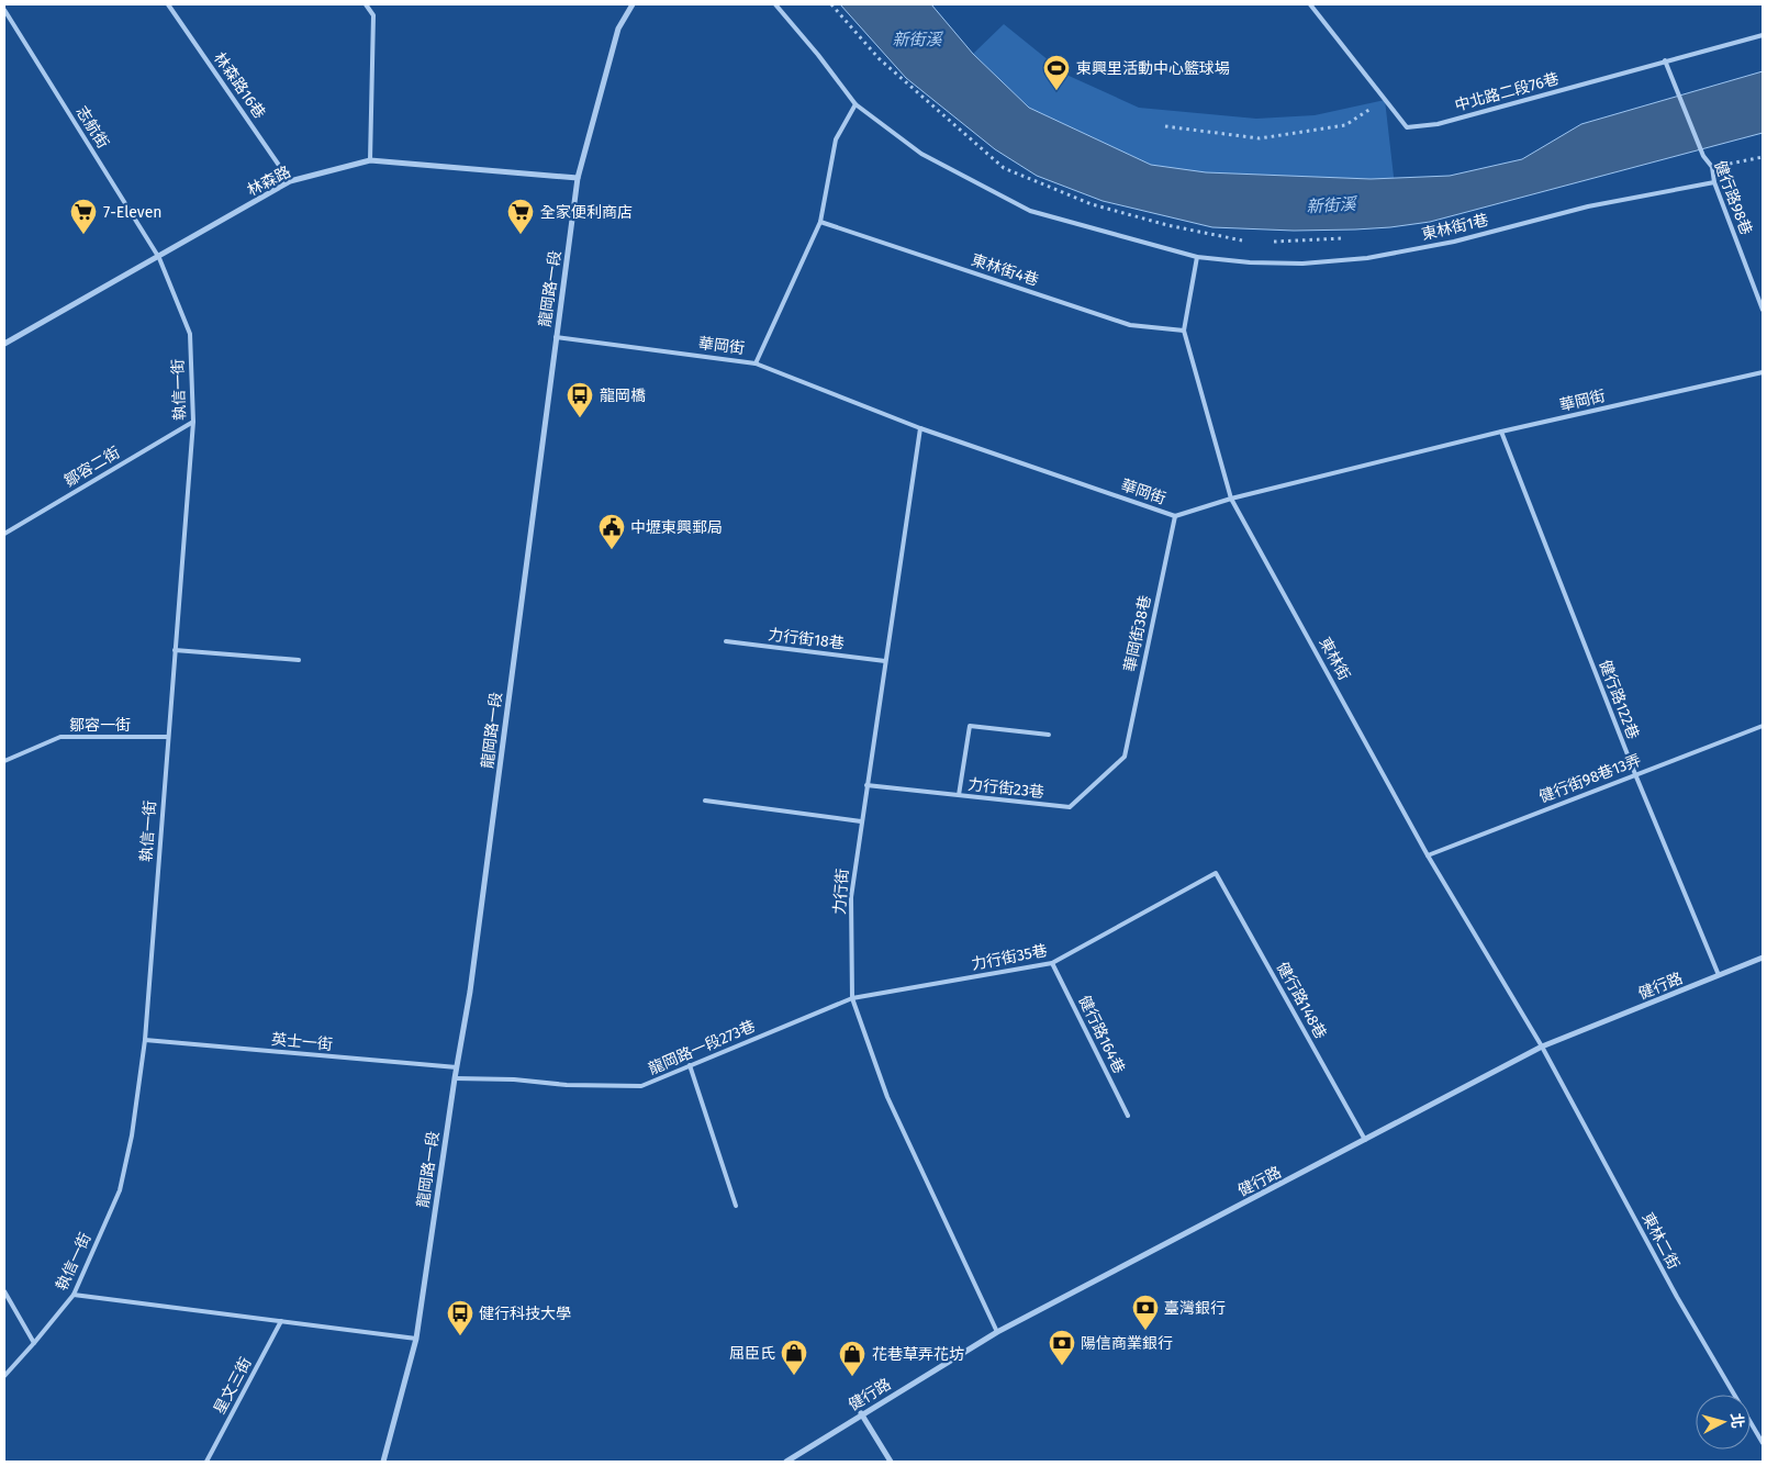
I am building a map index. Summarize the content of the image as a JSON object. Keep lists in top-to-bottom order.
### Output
{
  "streets": {
    "street": ["林森路", "龍岡路一段", "健行路"],
    "lane": [
      "林森路16巷",
      "中北路二段76巷",
      "志航街",
      "健行路98巷",
      "東林街1巷",
      "東林街4巷",
      "華岡街",
      "執信一街",
      "鄒容二街",
      "華岡街38巷",
      "力行街18巷",
      "東林街",
      "健行路122巷",
      "鄒容一街",
      "健行街98巷13弄",
      "力行街23巷",
      "力行街",
      "力行街35巷",
      "健行路148巷",
      "健行路164巷",
      "英士一街",
      "龍岡路一段273巷",
      "東林二街",
      "星文三街"
    ]
  },
  "crossings": [
    ["林森路16巷", "林森路"],
    ["中北路二段76巷", "健行路98巷"],
    ["志航街", "林森路"],
    ["志航街", "執信一街"],
    ["林森路", "龍岡路一段"],
    ["林森路", "執信一街"],
    ["健行路98巷", "東林街1巷"],
    ["東林街1巷", "東林街"],
    ["東林街4巷", "東林街"],
    ["龍岡路一段", "華岡街"],
    ["龍岡路一段", "英士一街"],
    ["龍岡路一段", "龍岡路一段273巷"],
    ["華岡街", "華岡街38巷"],
    ["華岡街", "東林街"],
    ["華岡街", "健行路122巷"],
    ["華岡街", "力行街"],
    ["執信一街", "鄒容二街"],
    ["執信一街", "鄒容一街"],
    ["執信一街", "英士一街"],
    ["華岡街38巷", "力行街23巷"],
    ["力行街18巷", "力行街"],
    ["東林街", "健行街98巷13弄"],
    ["東林街", "健行路"],
    ["東林街", "東林二街"],
    ["健行路122巷", "健行街98巷13弄"],
    ["健行路122巷", "健行路"],
    ["力行街23巷", "力行街"],
    ["力行街", "力行街35巷"],
    ["力行街", "健行路"],
    ["力行街", "龍岡路一段273巷"],
    ["力行街35巷", "健行路148巷"],
    ["力行街35巷", "健行路164巷"],
    ["力行街35巷", "龍岡路一段273巷"],
    ["健行路", "健行路148巷"],
    ["健行路", "東林二街"]
  ],
  "water": ["新街溪"],
  "places": {
    "sports": ["東興里活動中心籃球場"],
    "supermarket": ["7-Eleven", "全家便利商店"],
    "bus stop": ["龍岡橋", "健行科技大學"],
    "public building": ["中壢東興郵局"],
    "bank": ["臺灣銀行", "陽信商業銀行"],
    "shop": ["屈臣氏", "花巷草弄花坊"]
  },
  "north": "right"
}
